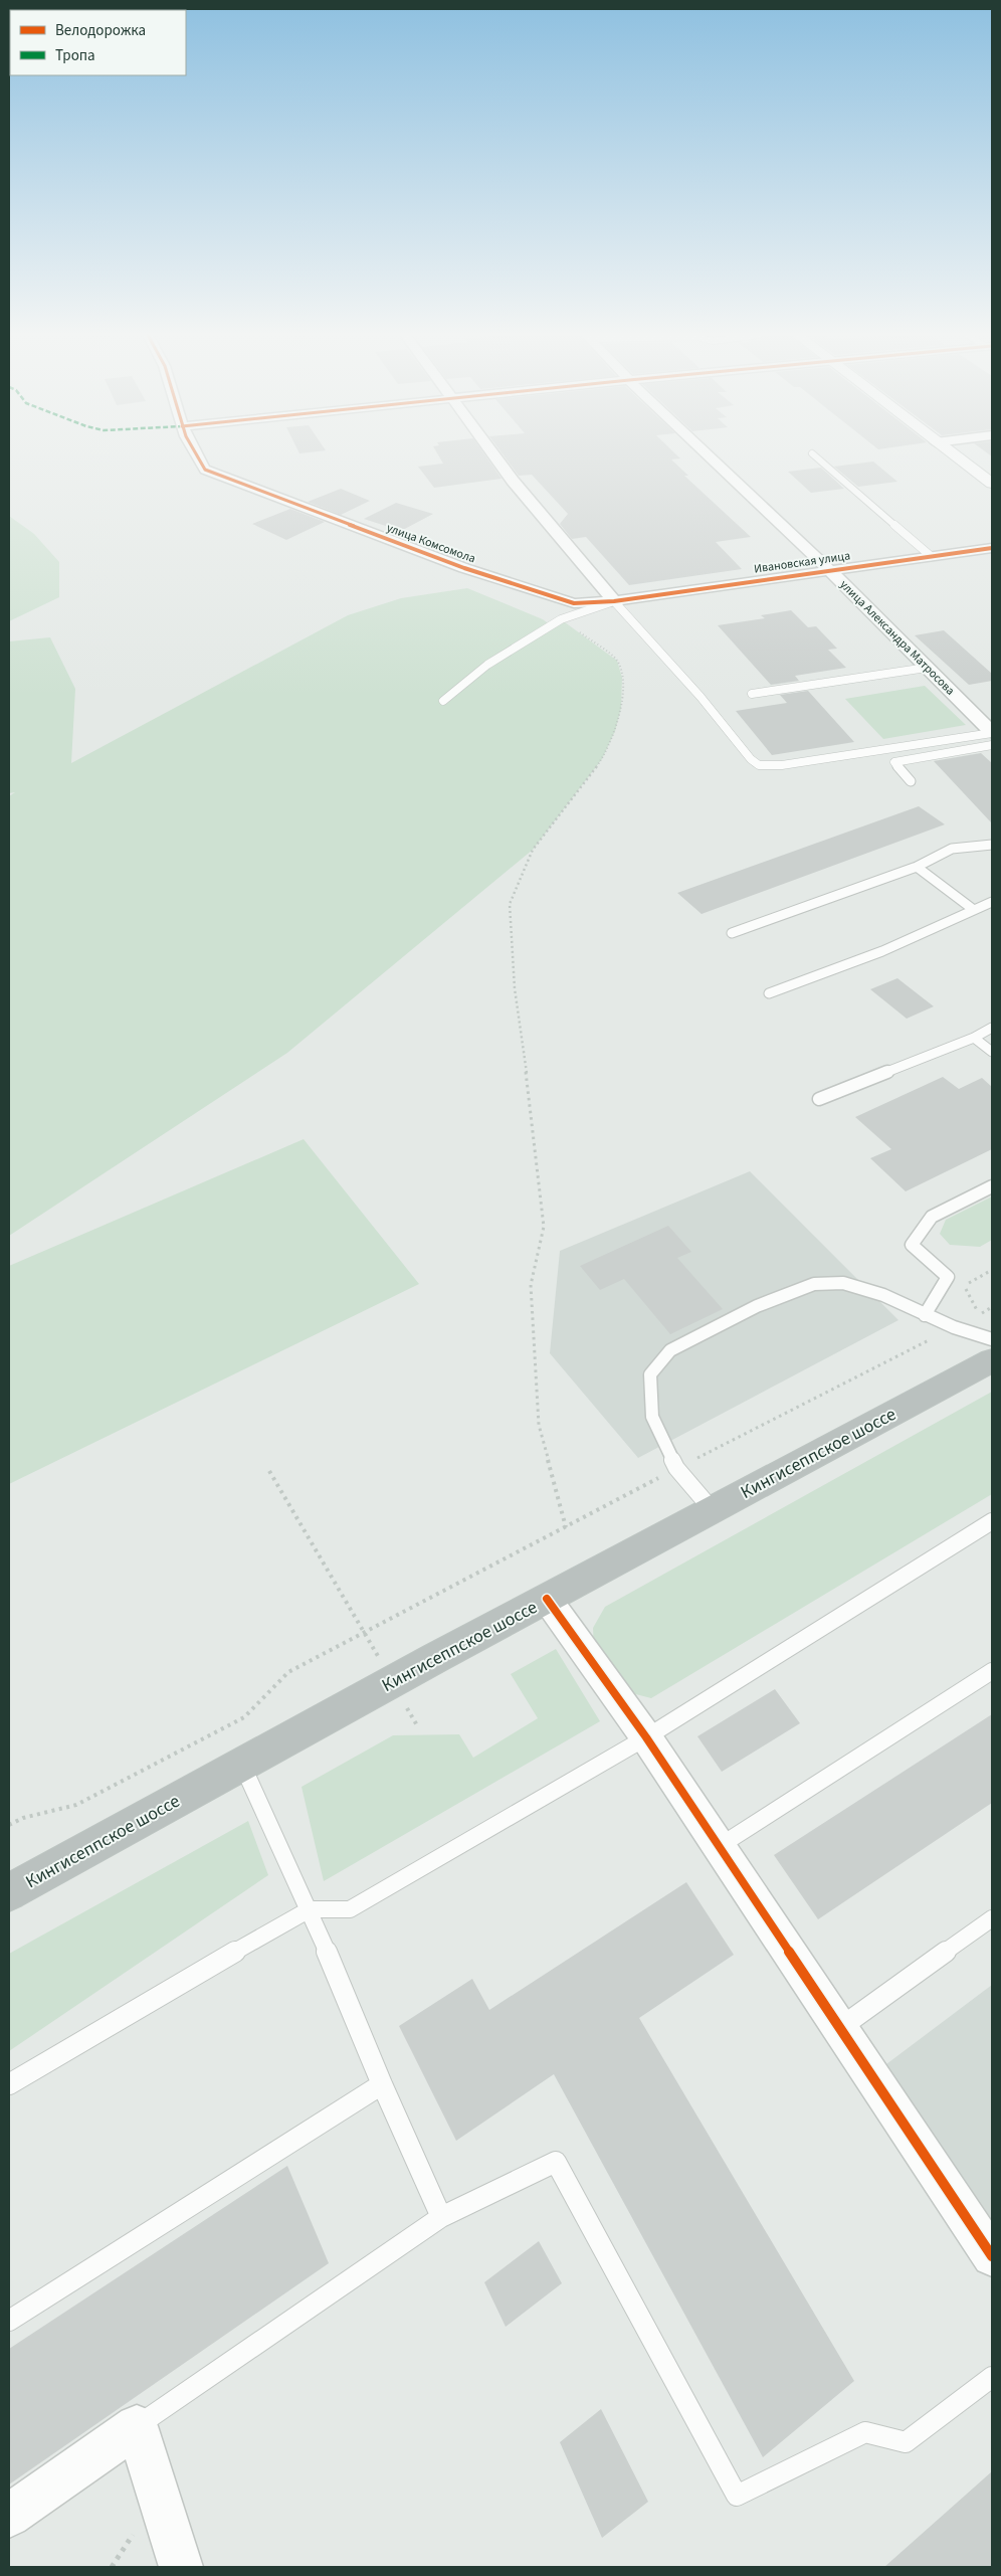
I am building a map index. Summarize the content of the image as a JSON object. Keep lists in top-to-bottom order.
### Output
{
  "streets": {
    "highway": ["Кингисеппское шоссе"],
    "street": ["улица Комсомола", "Ивановская улица", "улица Александра Матросова"]
  },
  "crossings": [
    ["улица Комсомола", "Ивановская улица"],
    ["Ивановская улица", "улица Александра Матросова"]
  ],
  "legend": ["Велодорожка", "Тропа"]
}
